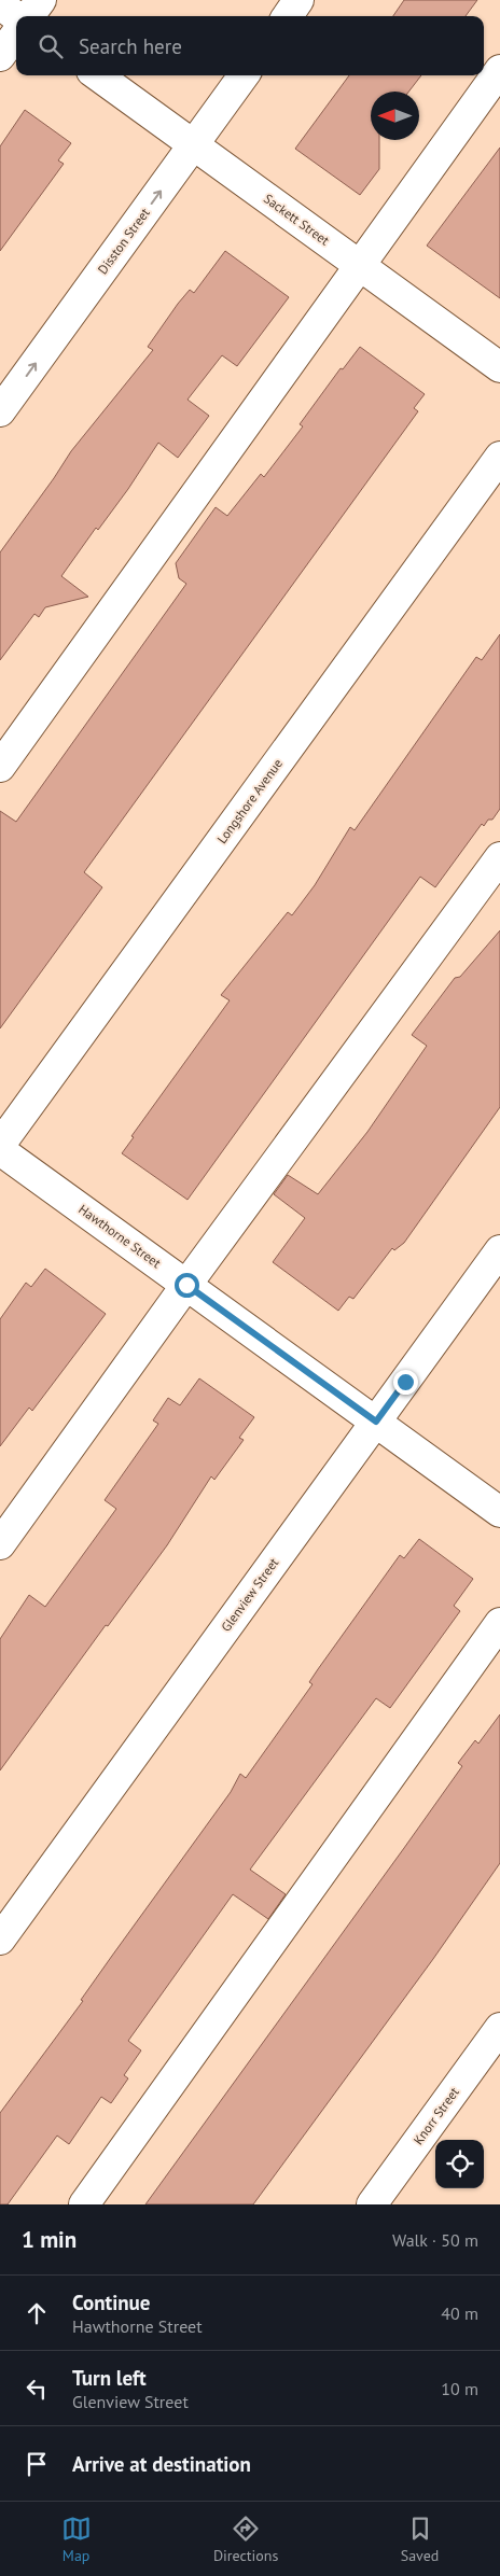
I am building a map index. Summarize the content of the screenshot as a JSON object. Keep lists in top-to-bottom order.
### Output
{
  "streets": {
    "street": [
      "Sackett Street",
      "Disston Street",
      "Longshore Avenue",
      "Hawthorne Street",
      "Glenview Street",
      "Knorr Street"
    ]
  },
  "crossings": [
    ["Sackett Street", "Disston Street"],
    ["Hawthorne Street", "Glenview Street"]
  ],
  "north": "left",
  "page": {
    "search": "Search here",
    "heading": ["1 min", "Walk · 50 m"],
    "list": [
      ["Continue", "Hawthorne Street", "40 m"],
      ["Turn left", "Glenview Street", "10 m"],
      "Arrive at destination"
    ],
    "nav": ["Map", "Directions", "Saved"]
  }
}
